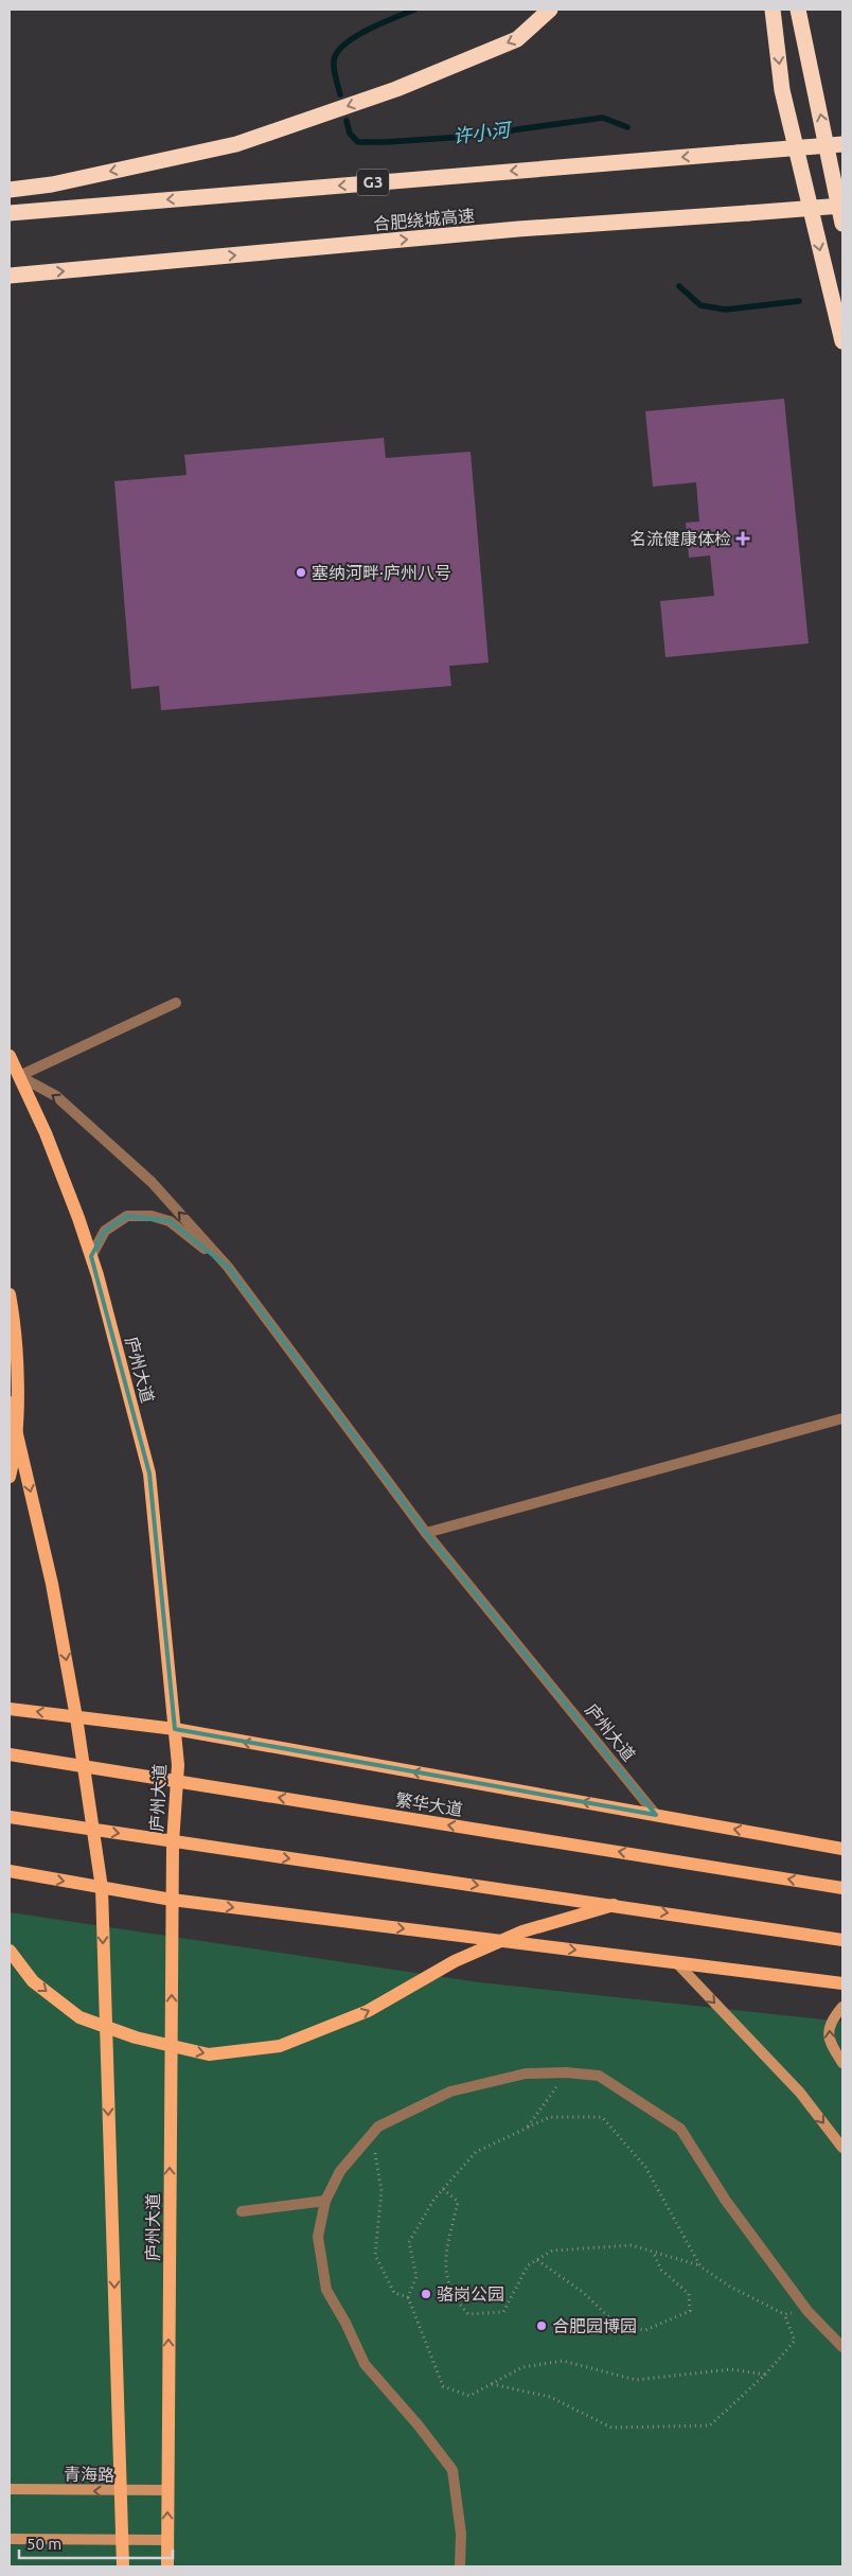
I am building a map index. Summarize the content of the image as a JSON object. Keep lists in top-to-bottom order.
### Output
{
  "streets": {
    "highway": ["G3", "合肥绕城高速"],
    "main road": ["庐州大道", "繁华大道", "青海路"]
  },
  "crossings": [
    ["庐州大道", "繁华大道"],
    ["庐州大道", "青海路"]
  ],
  "water": ["许小河"],
  "places": {
    "health": ["名流健康体检"],
    "other": ["塞纳河畔·庐州八号", "骆岗公园", "合肥园博园"]
  },
  "scale_bar": "50 m"
}
